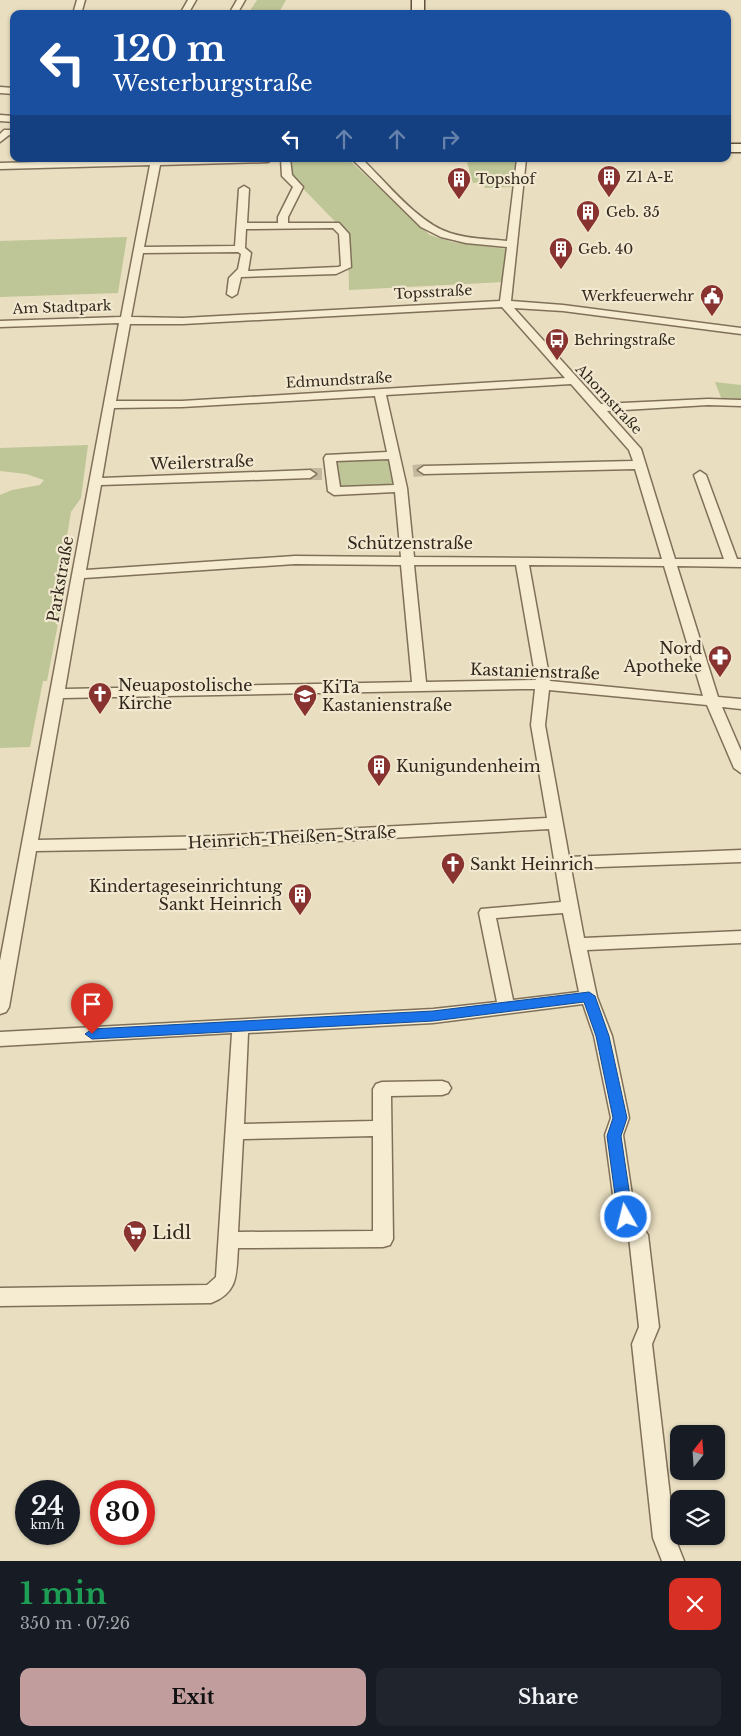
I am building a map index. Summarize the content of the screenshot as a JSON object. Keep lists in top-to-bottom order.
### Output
{
  "streets": {
    "street": [
      "Topsstraße",
      "Am Stadtpark",
      "Edmundstraße",
      "Ahornstraße",
      "Weilerstraße",
      "Schützenstraße",
      "Parkstraße",
      "Kastanienstraße",
      "Heinrich-Theißen-Straße"
    ]
  },
  "crossings": [
    ["Topsstraße", "Am Stadtpark"],
    ["Topsstraße", "Ahornstraße"],
    ["Topsstraße", "Parkstraße"],
    ["Am Stadtpark", "Parkstraße"],
    ["Edmundstraße", "Ahornstraße"],
    ["Edmundstraße", "Parkstraße"],
    ["Ahornstraße", "Schützenstraße"],
    ["Ahornstraße", "Kastanienstraße"],
    ["Weilerstraße", "Parkstraße"],
    ["Schützenstraße", "Parkstraße"],
    ["Parkstraße", "Kastanienstraße"],
    ["Parkstraße", "Heinrich-Theißen-Straße"]
  ],
  "places": {
    "building": [
      "Z1 A-E",
      "Topshof",
      "Geb. 35",
      "Geb. 40",
      "Kunigundenheim",
      "Kindertageseinrichtung Sankt Heinrich"
    ],
    "public building": ["Werkfeuerwehr"],
    "bus stop": ["Behringstraße"],
    "pharmacy": ["Nord Apotheke"],
    "church": ["Neuapostolische Kirche", "Sankt Heinrich"],
    "school or university": ["KiTa Kastanienstraße"],
    "supermarket": ["Lidl"]
  },
  "north": "top",
  "page": {
    "turn": ["120 m", "Westerburgstraße"],
    "speed": "24 km/h",
    "limit": "30",
    "heading": ["1 min", "350 m · 07:26"],
    "buttons": ["Exit", "Share"]
  }
}
